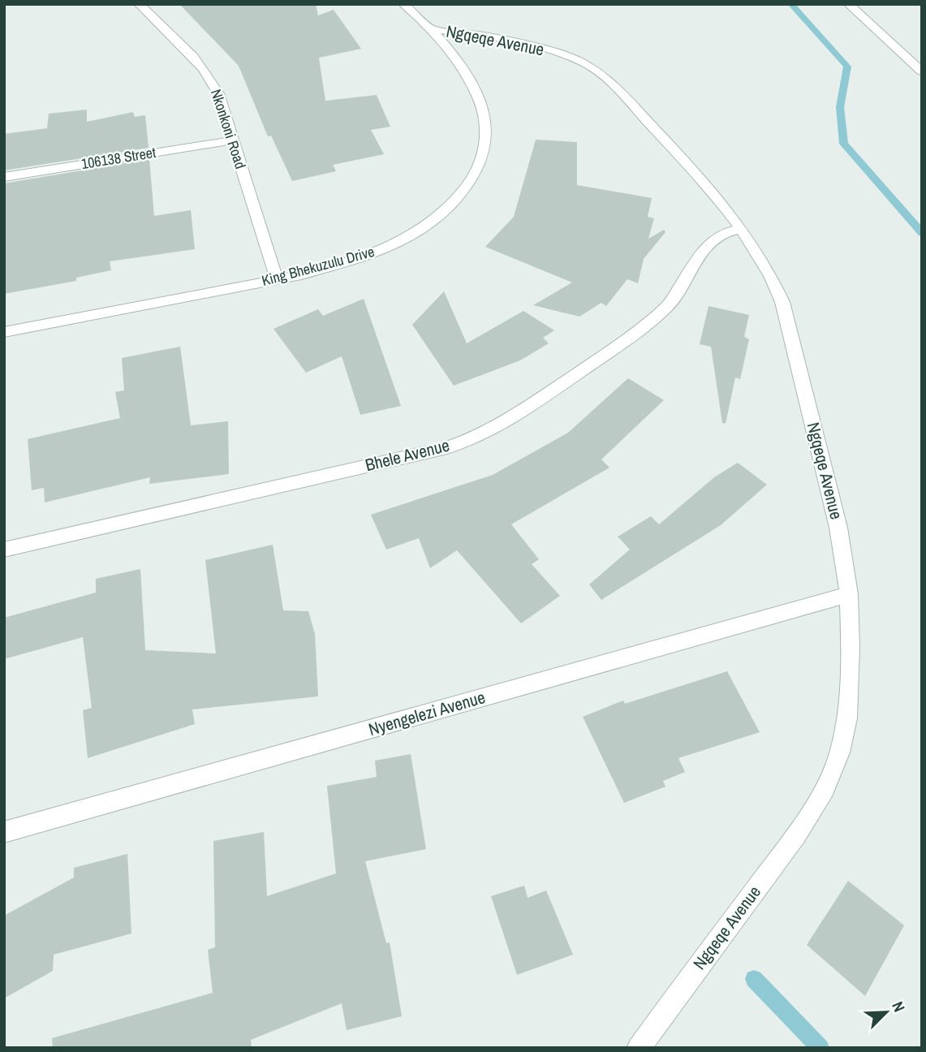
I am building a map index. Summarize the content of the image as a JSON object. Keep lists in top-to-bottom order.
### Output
{
  "streets": {
    "street": [
      "Ngqeqe Avenue",
      "Nkonkoni Road",
      "106138 Street",
      "King Bhekuzulu Drive",
      "Bhele Avenue",
      "Nyengelezi Avenue"
    ]
  },
  "crossings": [
    ["Ngqeqe Avenue", "King Bhekuzulu Drive"],
    ["Ngqeqe Avenue", "Bhele Avenue"],
    ["Ngqeqe Avenue", "Nyengelezi Avenue"],
    ["Nkonkoni Road", "106138 Street"],
    ["Nkonkoni Road", "King Bhekuzulu Drive"]
  ],
  "north": "top right"
}
